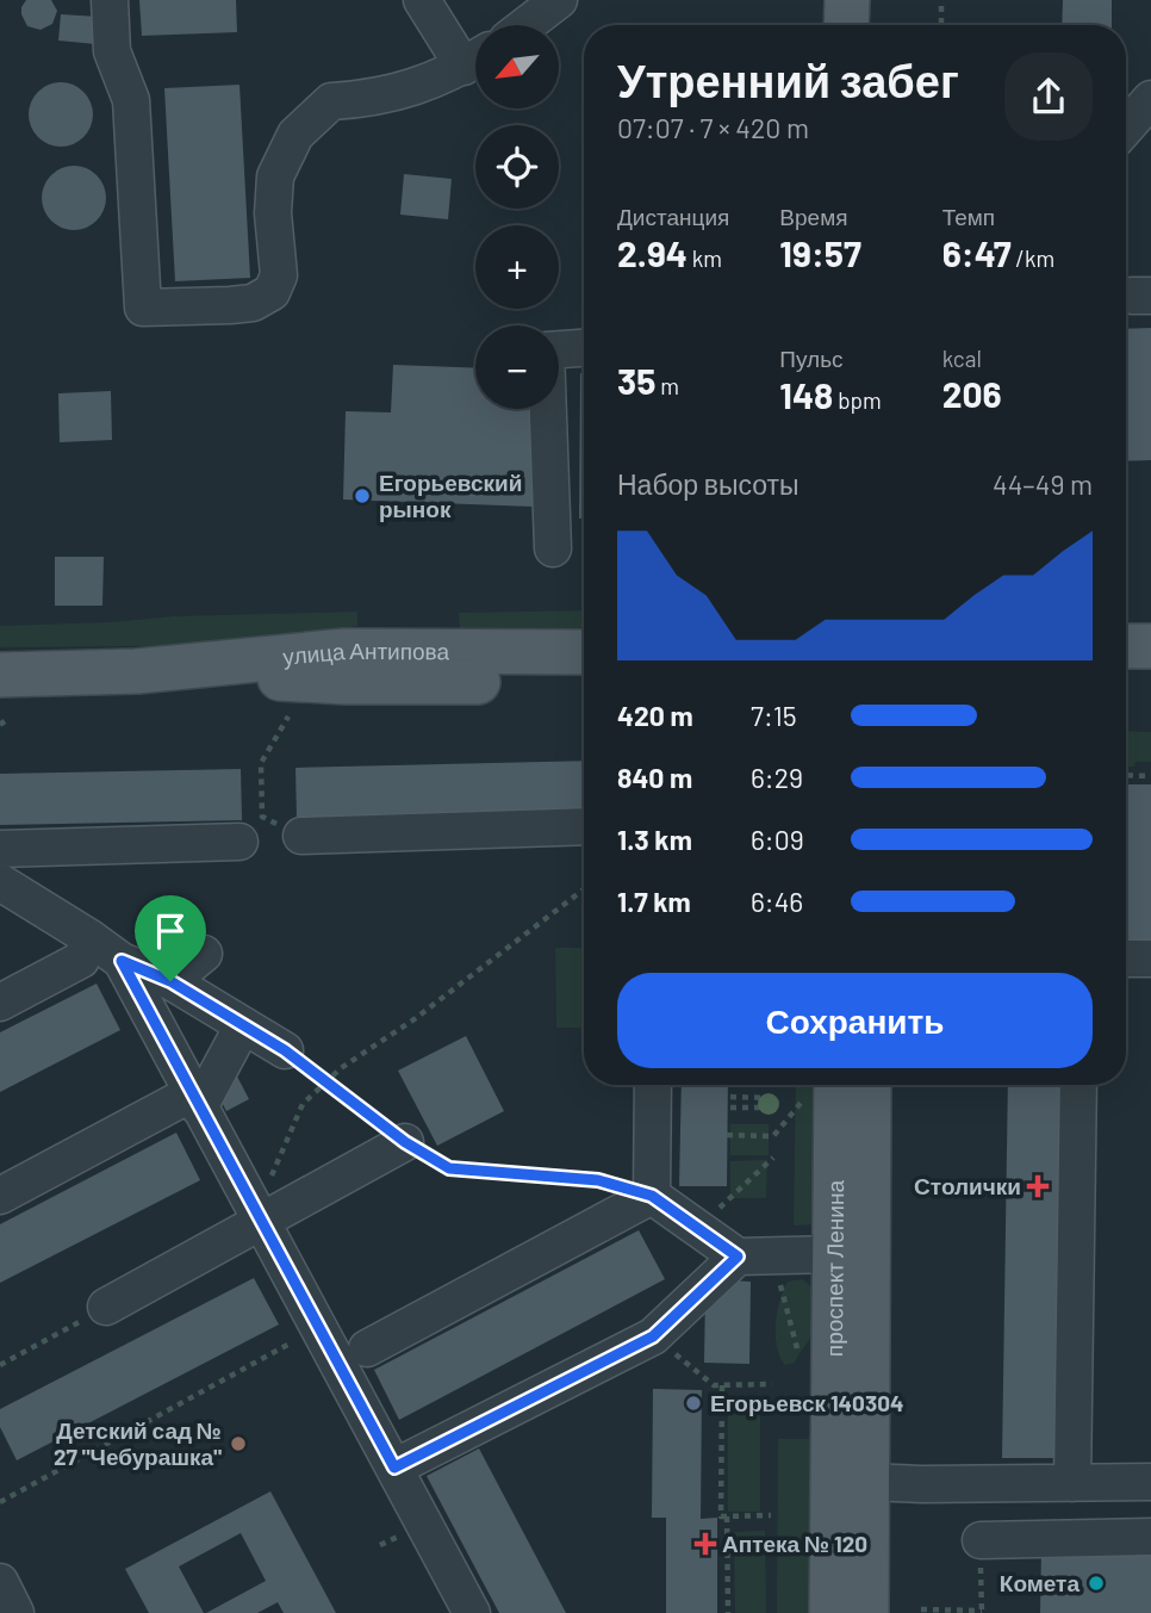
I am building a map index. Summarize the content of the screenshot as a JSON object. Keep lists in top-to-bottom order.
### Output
{
  "streets": {
    "main road": ["улица Антипова", "проспект Ленина"]
  },
  "places": {
    "other": [
      "Егорьевский рынок",
      "Егорьевск 140304",
      "Детский сад № 27 \"Чебурашка\"",
      "Комета"
    ],
    "health": ["Столички", "Аптека № 120"]
  },
  "north": "bottom left",
  "page": {
    "map_buttons": ["+", "−"],
    "heading": ["Утренний забег", "07:07 · 7 × 420 m"],
    "stats": [
      ["Дистанция", "2.94 km"],
      ["Время", "19:57"],
      ["Темп", "6:47 /km"],
      ["35 m"],
      ["Пульс", "148 bpm"],
      ["kcal", "206"]
    ],
    "chart": ["Набор высоты", "44–49 m"],
    "list": [
      {
        "name": "420 m",
        "note": "7:15"
      },
      {
        "name": "840 m",
        "note": "6:29"
      },
      {
        "name": "1.3 km",
        "note": "6:09"
      },
      {
        "name": "1.7 km",
        "note": "6:46"
      }
    ],
    "buttons": "Сохранить"
  }
}
